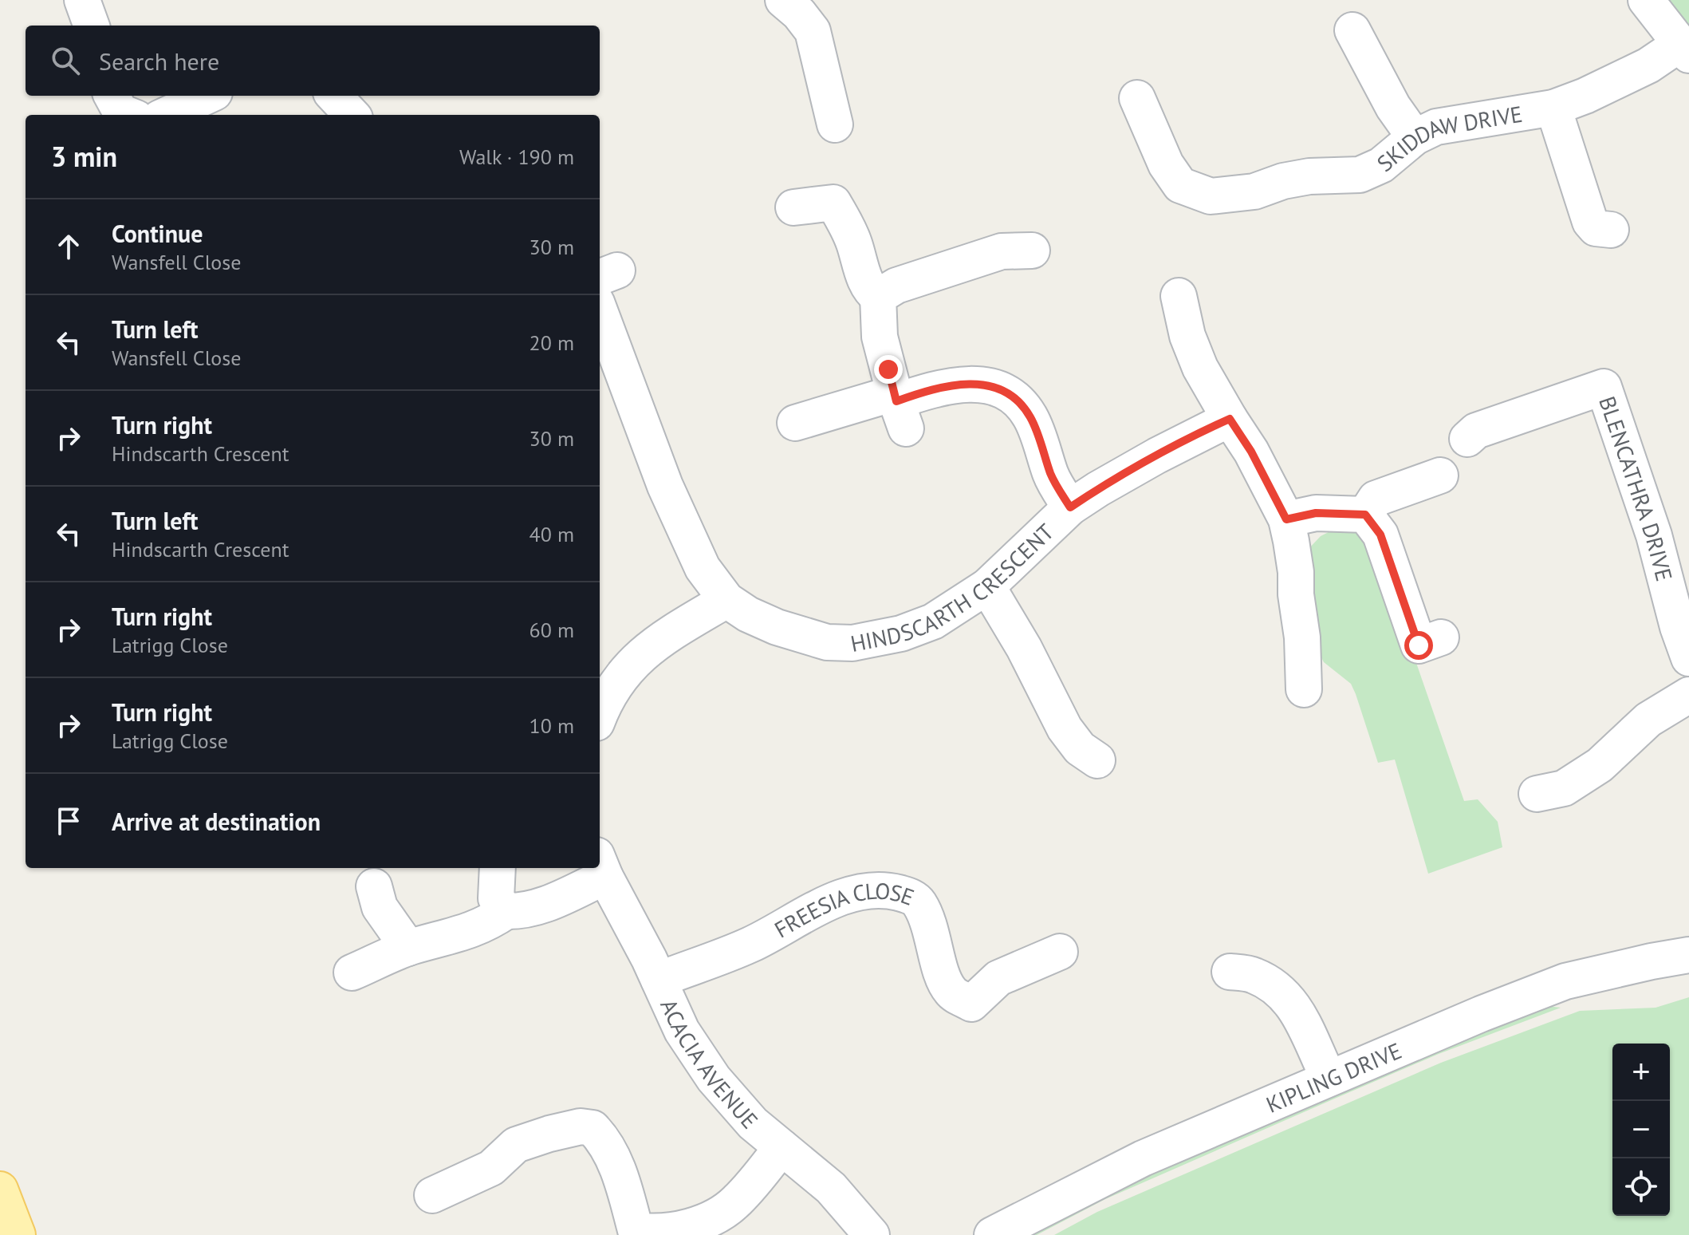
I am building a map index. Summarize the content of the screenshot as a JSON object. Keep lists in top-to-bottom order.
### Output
{
  "streets": {
    "street": [
      "SKIDDAW DRIVE",
      "BLENCATHRA DRIVE",
      "HINDSCARTH CRESCENT",
      "FREESIA CLOSE",
      "ACACIA AVENUE",
      "KIPLING DRIVE"
    ]
  },
  "crossings": [
    ["FREESIA CLOSE", "ACACIA AVENUE"]
  ],
  "page": {
    "search": "Search here",
    "heading": ["3 min", "Walk · 190 m"],
    "list": [
      ["Continue", "Wansfell Close", "30 m"],
      ["Turn left", "Wansfell Close", "20 m"],
      ["Turn right", "Hindscarth Crescent", "30 m"],
      ["Turn left", "Hindscarth Crescent", "40 m"],
      ["Turn right", "Latrigg Close", "60 m"],
      ["Turn right", "Latrigg Close", "10 m"],
      "Arrive at destination"
    ],
    "map_buttons": ["+", "−"]
  }
}
